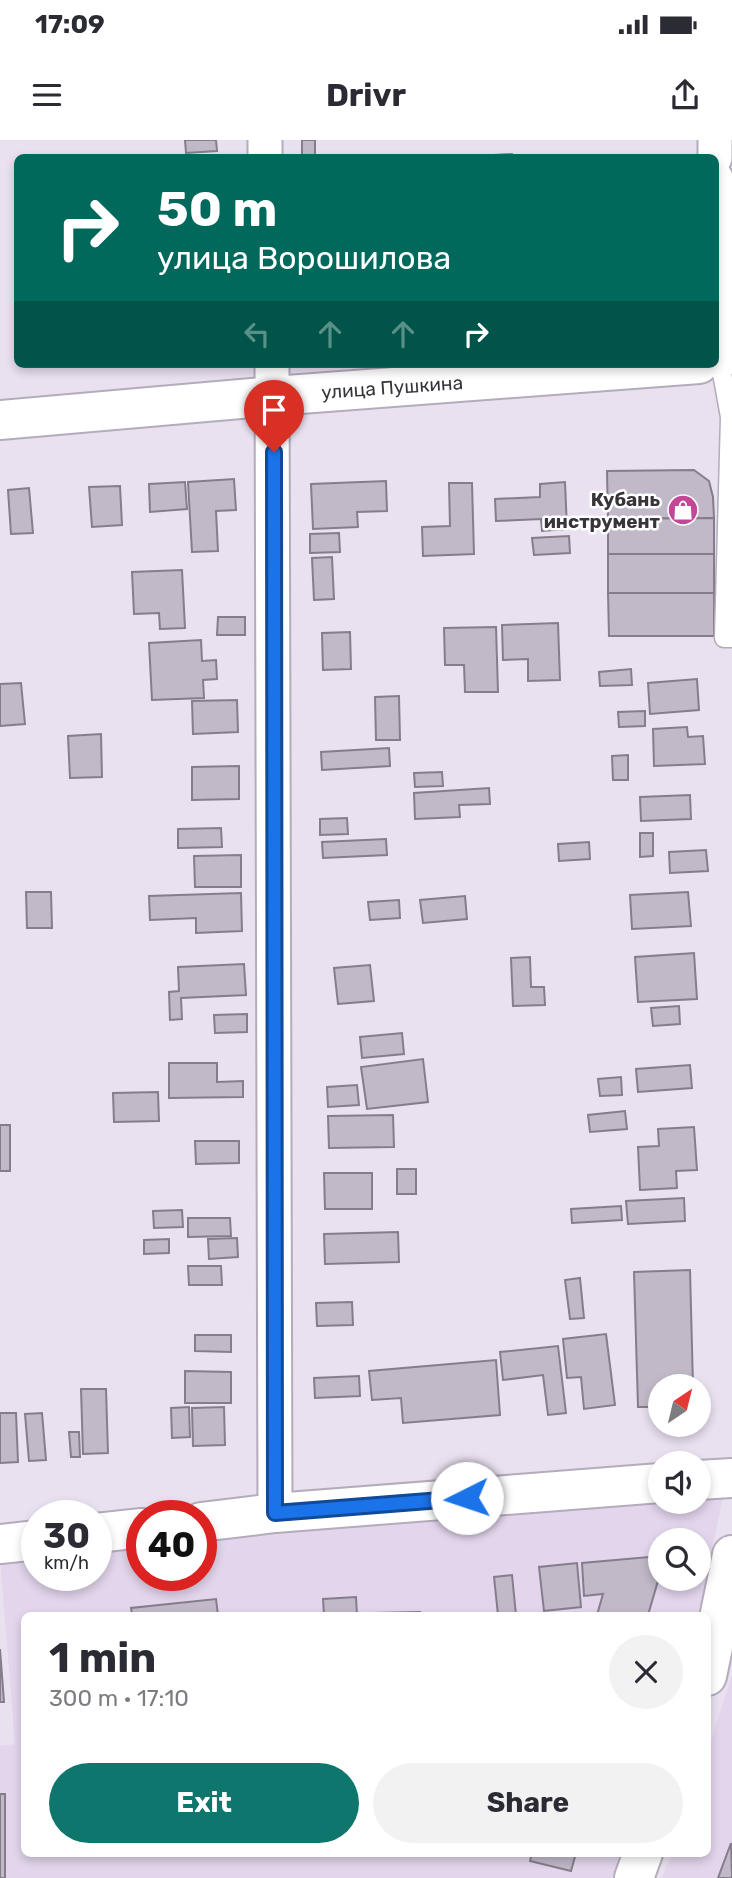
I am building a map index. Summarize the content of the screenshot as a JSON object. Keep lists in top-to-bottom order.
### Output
{
  "streets": {
    "street": ["улица Пушкина"]
  },
  "places": {
    "shop": ["Кубань инструмент"]
  },
  "north": "top right",
  "page": {
    "status": "17:09",
    "header": "Drivr",
    "turn": ["50 m", "улица Ворошилова"],
    "speed": "30 km/h",
    "limit": "40",
    "heading": ["1 min", "300 m · 17:10"],
    "buttons": ["Exit", "Share"]
  }
}
